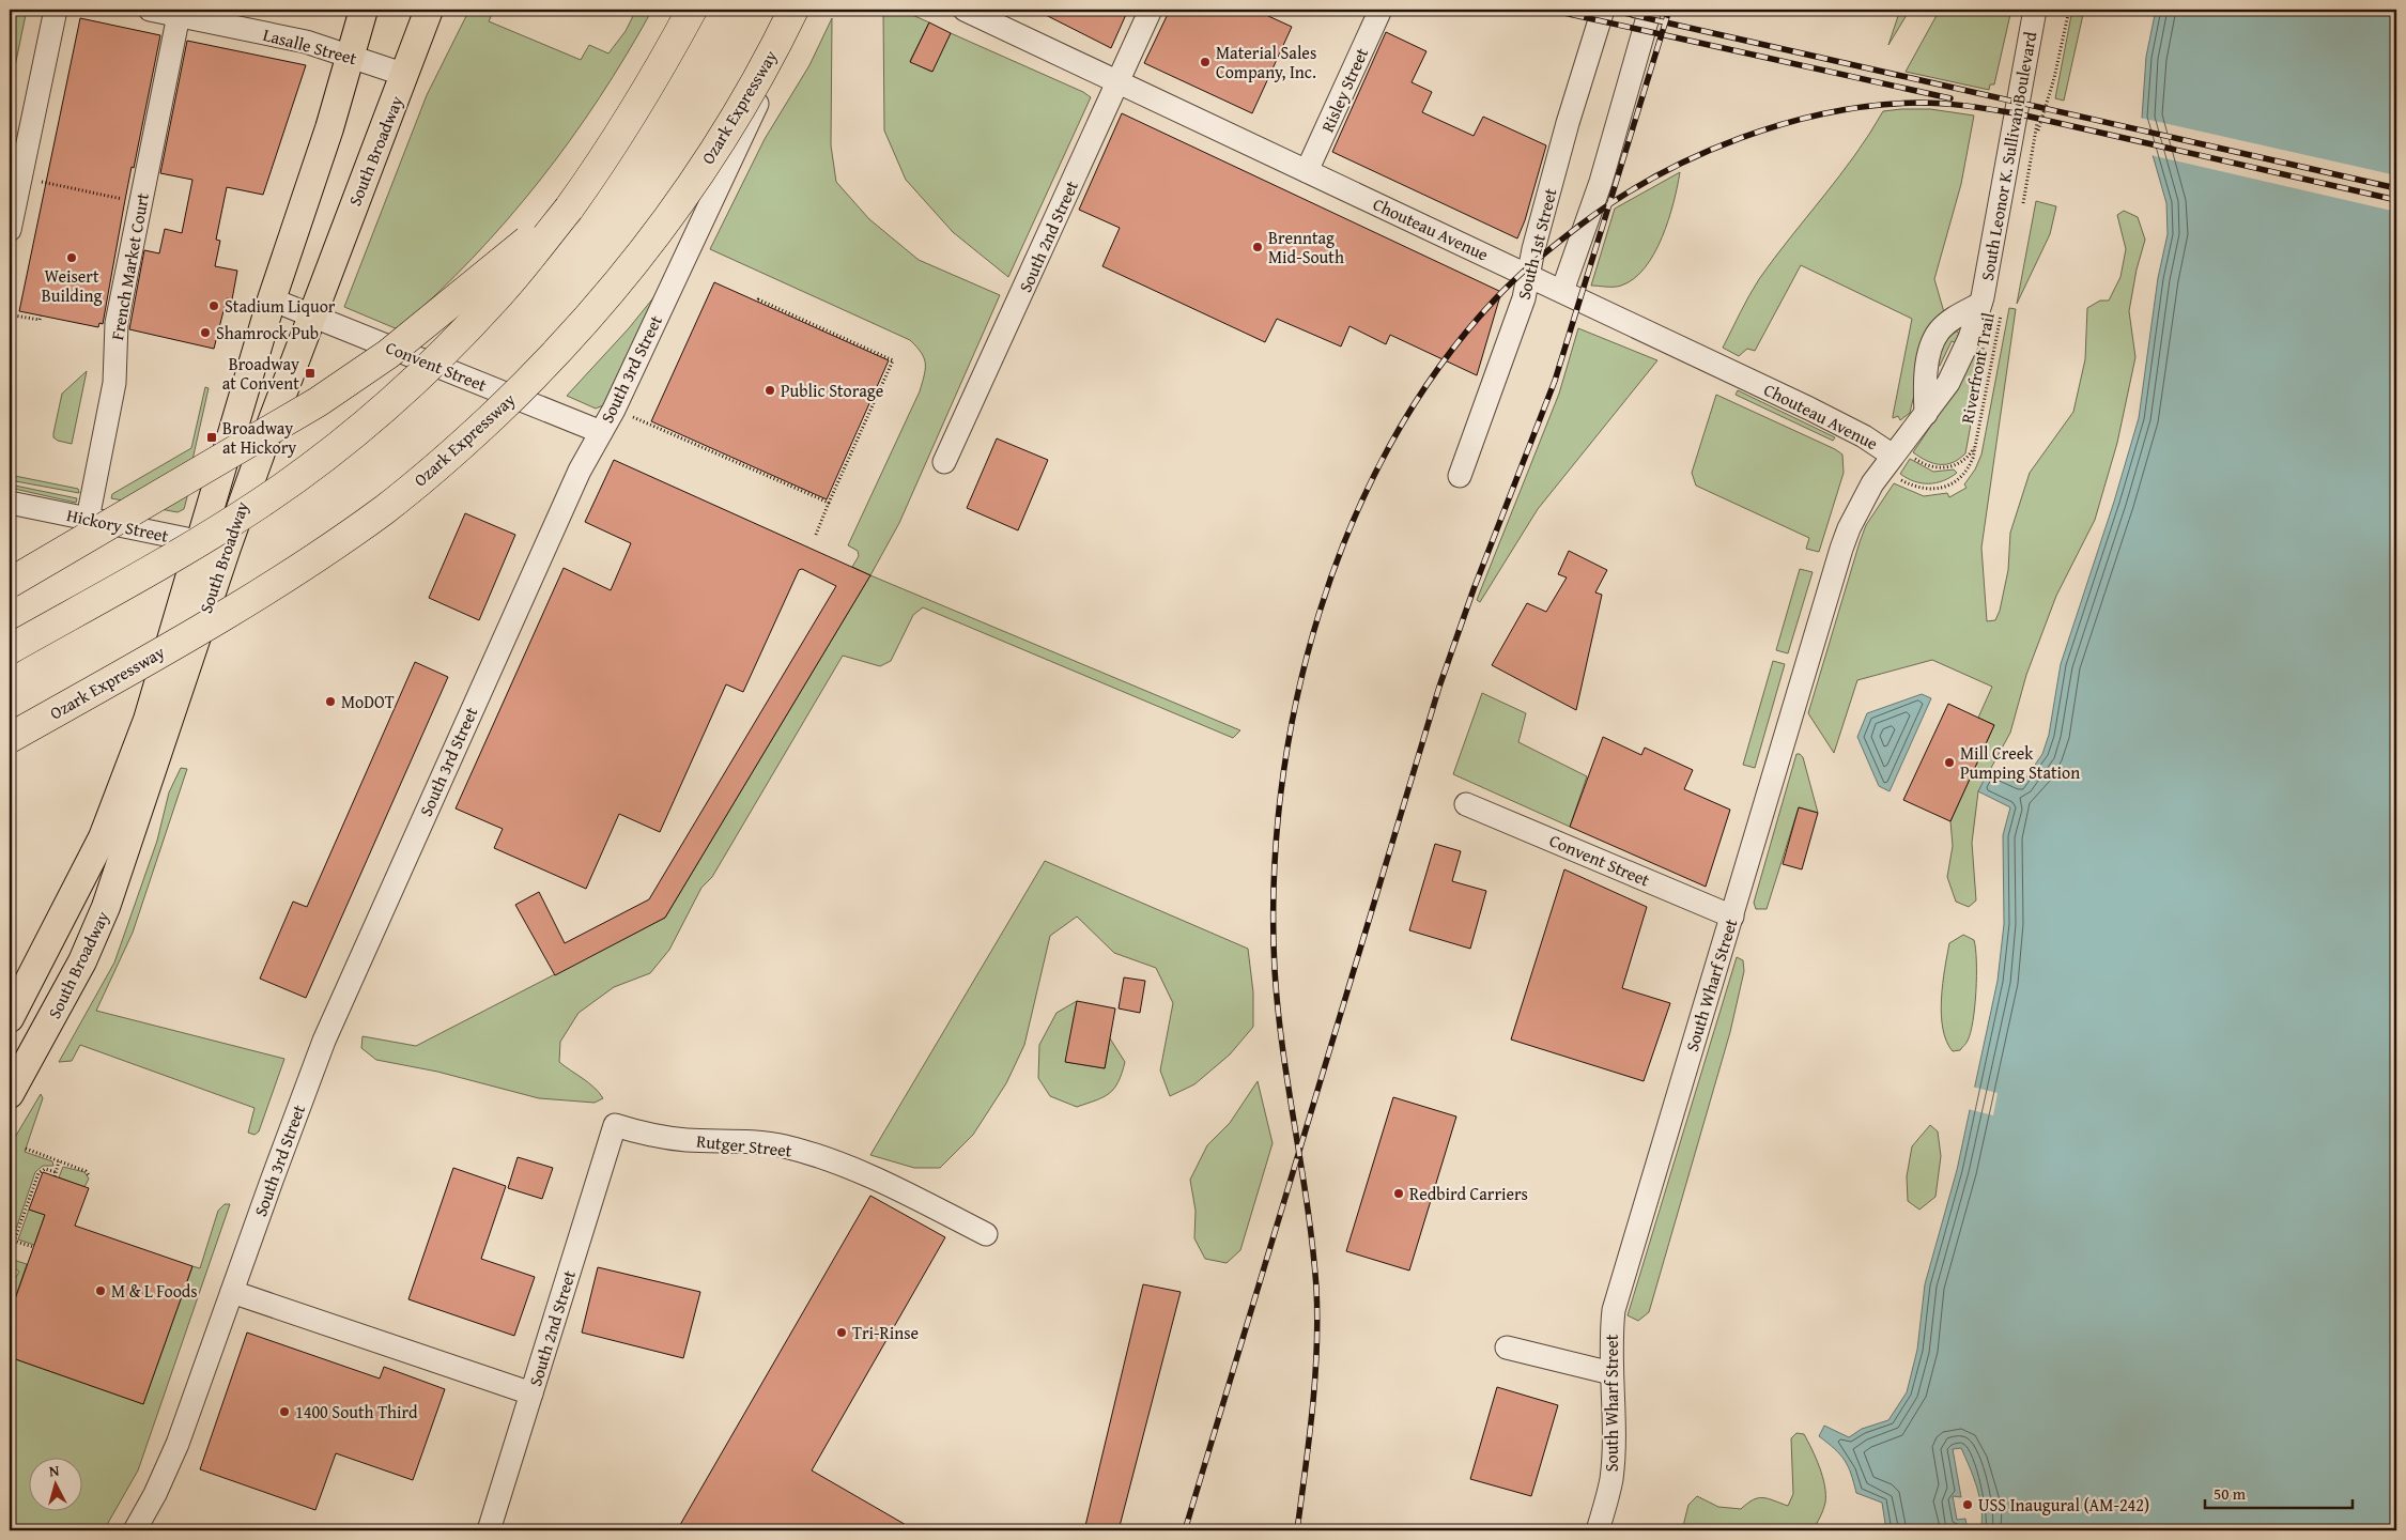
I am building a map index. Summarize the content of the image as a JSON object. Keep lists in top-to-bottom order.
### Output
{
  "streets": {
    "highway": ["Ozark Expressway"],
    "main road": ["South Broadway"],
    "street": [
      "Lasalle Street",
      "Risley Street",
      "South Leonor K. Sullivan Boulevard",
      "Chouteau Avenue",
      "South 2nd Street",
      "South 1st Street",
      "French Market Court",
      "Convent Street",
      "South 3rd Street",
      "Hickory Street",
      "South Wharf Street",
      "Rutger Street"
    ],
    "path": ["Riverfront Trail"]
  },
  "crossings": [
    ["Lasalle Street", "South Broadway"],
    ["Lasalle Street", "French Market Court"],
    ["Risley Street", "Chouteau Avenue"],
    ["South Broadway", "Convent Street"],
    ["South Broadway", "Hickory Street"],
    ["South Leonor K. Sullivan Boulevard", "Chouteau Avenue"],
    ["South Leonor K. Sullivan Boulevard", "Riverfront Trail"],
    ["South Leonor K. Sullivan Boulevard", "South Wharf Street"],
    ["Chouteau Avenue", "South 2nd Street"],
    ["Chouteau Avenue", "South 1st Street"],
    ["Chouteau Avenue", "Riverfront Trail"],
    ["Chouteau Avenue", "South Wharf Street"],
    ["South 2nd Street", "Rutger Street"],
    ["French Market Court", "Hickory Street"],
    ["Convent Street", "South 3rd Street"],
    ["Convent Street", "South Wharf Street"],
    ["Riverfront Trail", "South Wharf Street"]
  ],
  "places": {
    "other": [
      "Material Sales Company, Inc.",
      "Brenntag Mid-South",
      "Weisert Building",
      "Stadium Liquor",
      "Shamrock Pub",
      "Public Storage",
      "MoDOT",
      "Mill Creek Pumping Station",
      "Redbird Carriers",
      "M & L Foods",
      "Tri-Rinse",
      "1400 South Third",
      "USS Inaugural (AM-242)"
    ],
    "transit": ["Broadway at Convent", "Broadway at Hickory"]
  },
  "scale_bar": "50 m",
  "north": "top"
}
